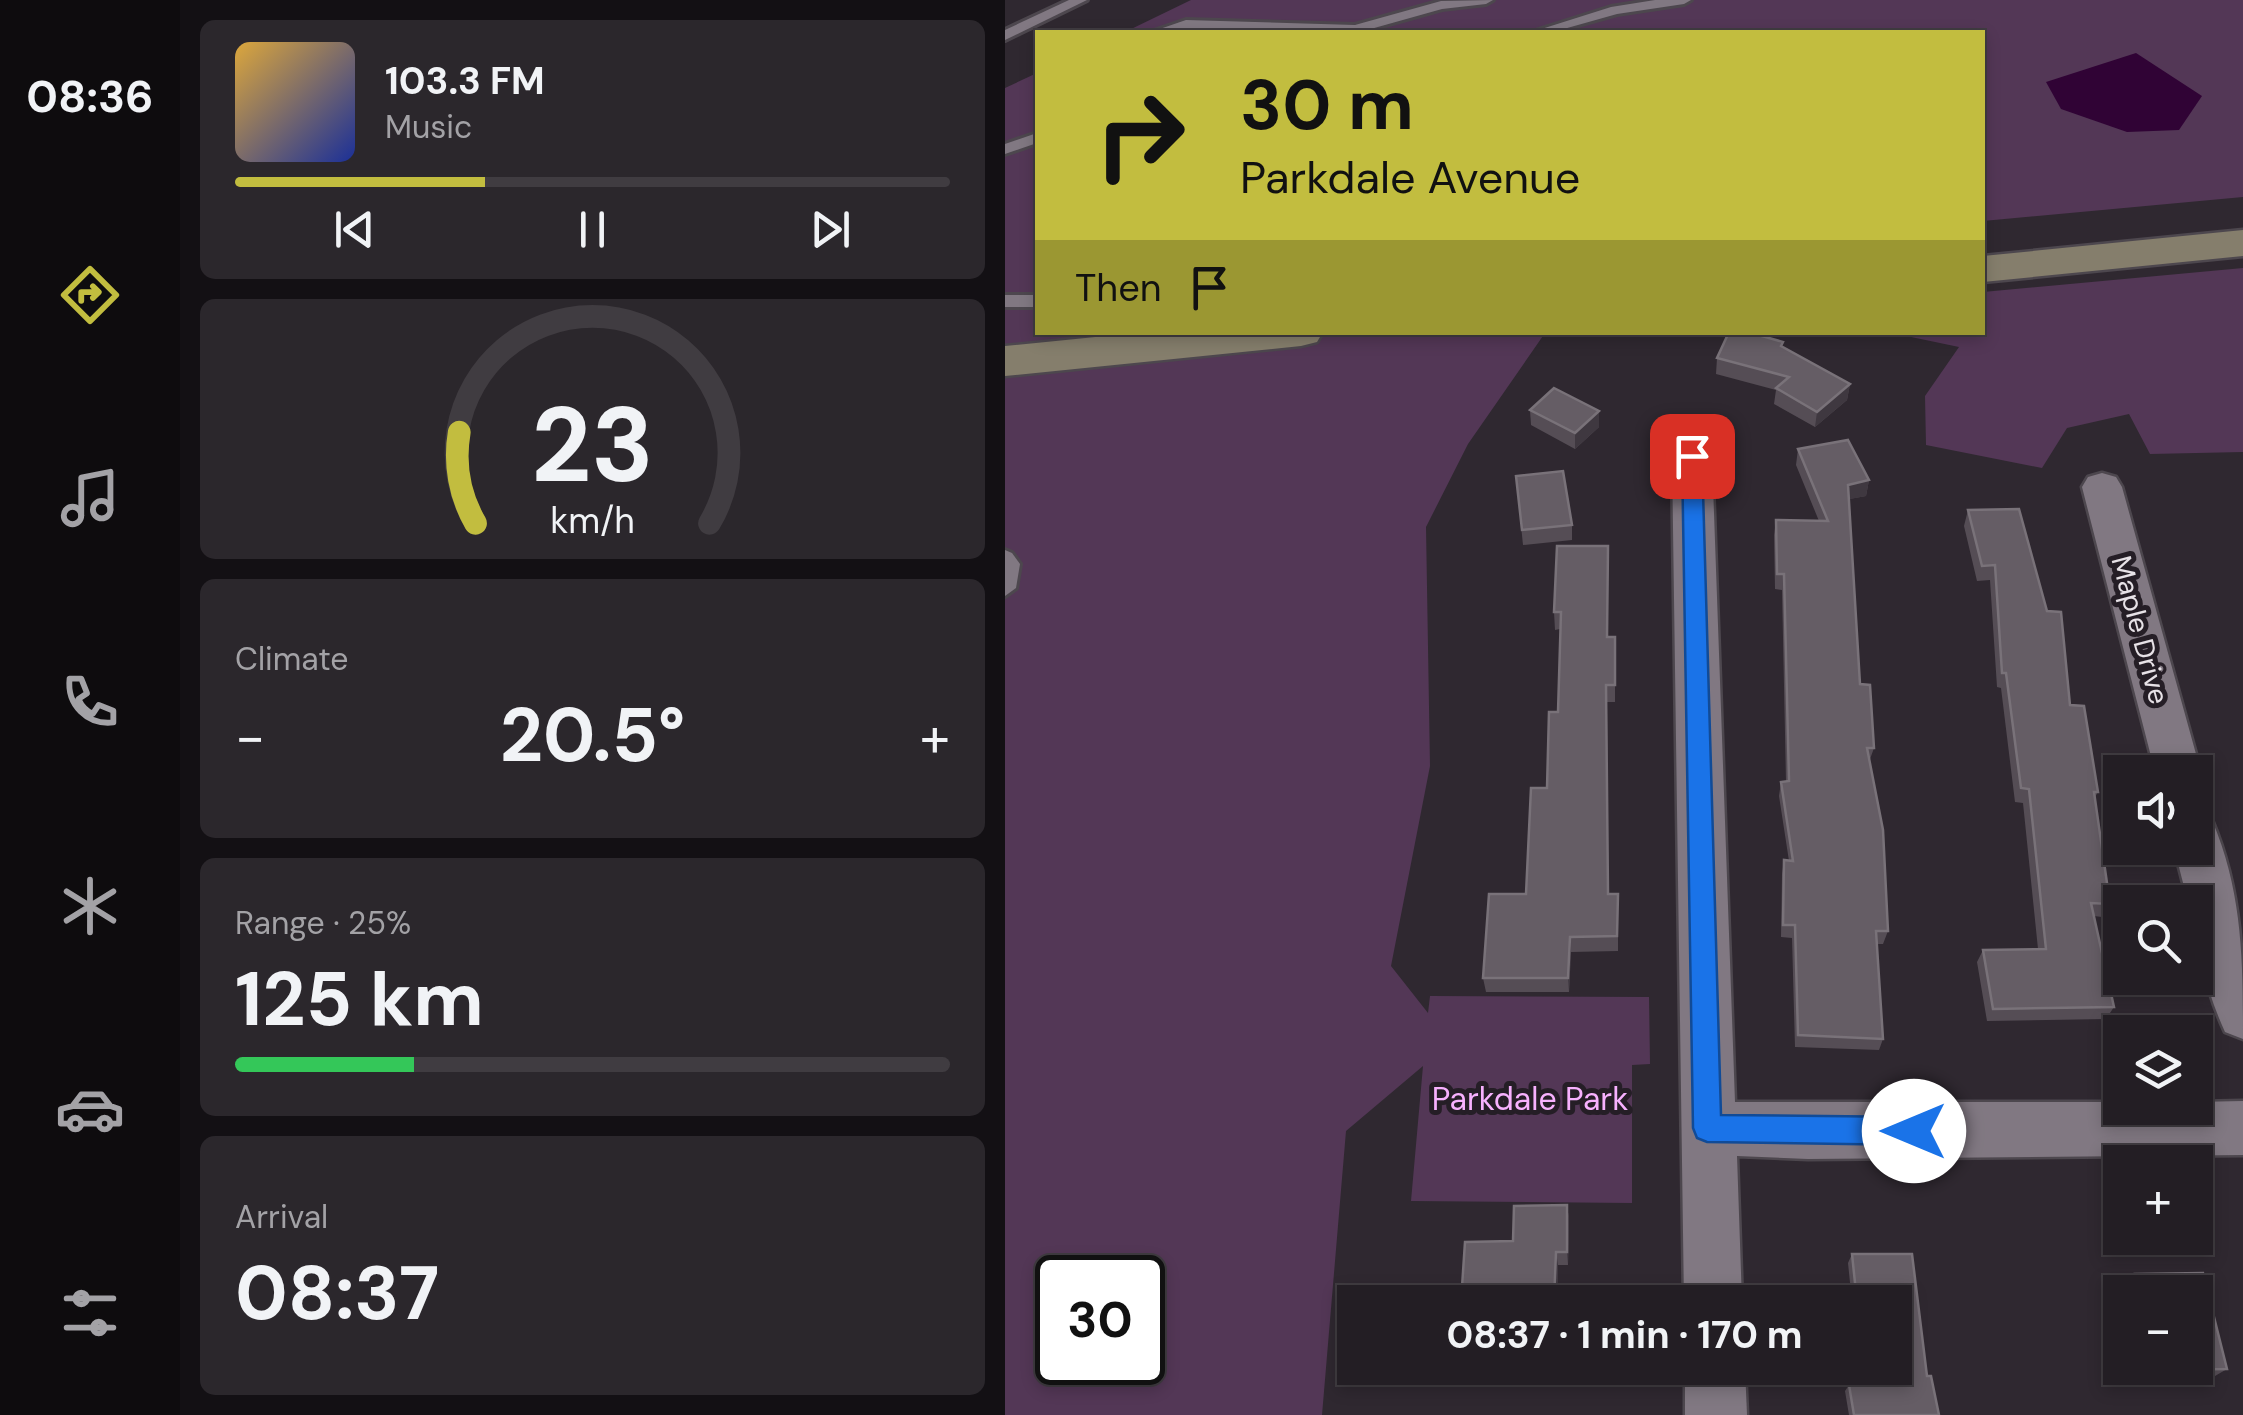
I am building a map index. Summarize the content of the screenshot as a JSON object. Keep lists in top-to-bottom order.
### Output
{
  "streets": {
    "street": ["Maple Drive"]
  },
  "parks": ["Parkdale Park"],
  "page": {
    "tabs": "08:36",
    "turn": ["30 m", "Parkdale Avenue"],
    "song": ["103.3 FM", "Music"],
    "then": "Then",
    "tile": [
      "Climate",
      ["Range · 25%", "125 km"],
      ["Arrival", "08:37"]
    ],
    "heat": ["−", "20.5°", "+"],
    "map_buttons": ["+", "−"],
    "limit": "30",
    "trip": "08:37 · 1 min · 170 m",
    "gauge": ["23", "km/h"]
  }
}
